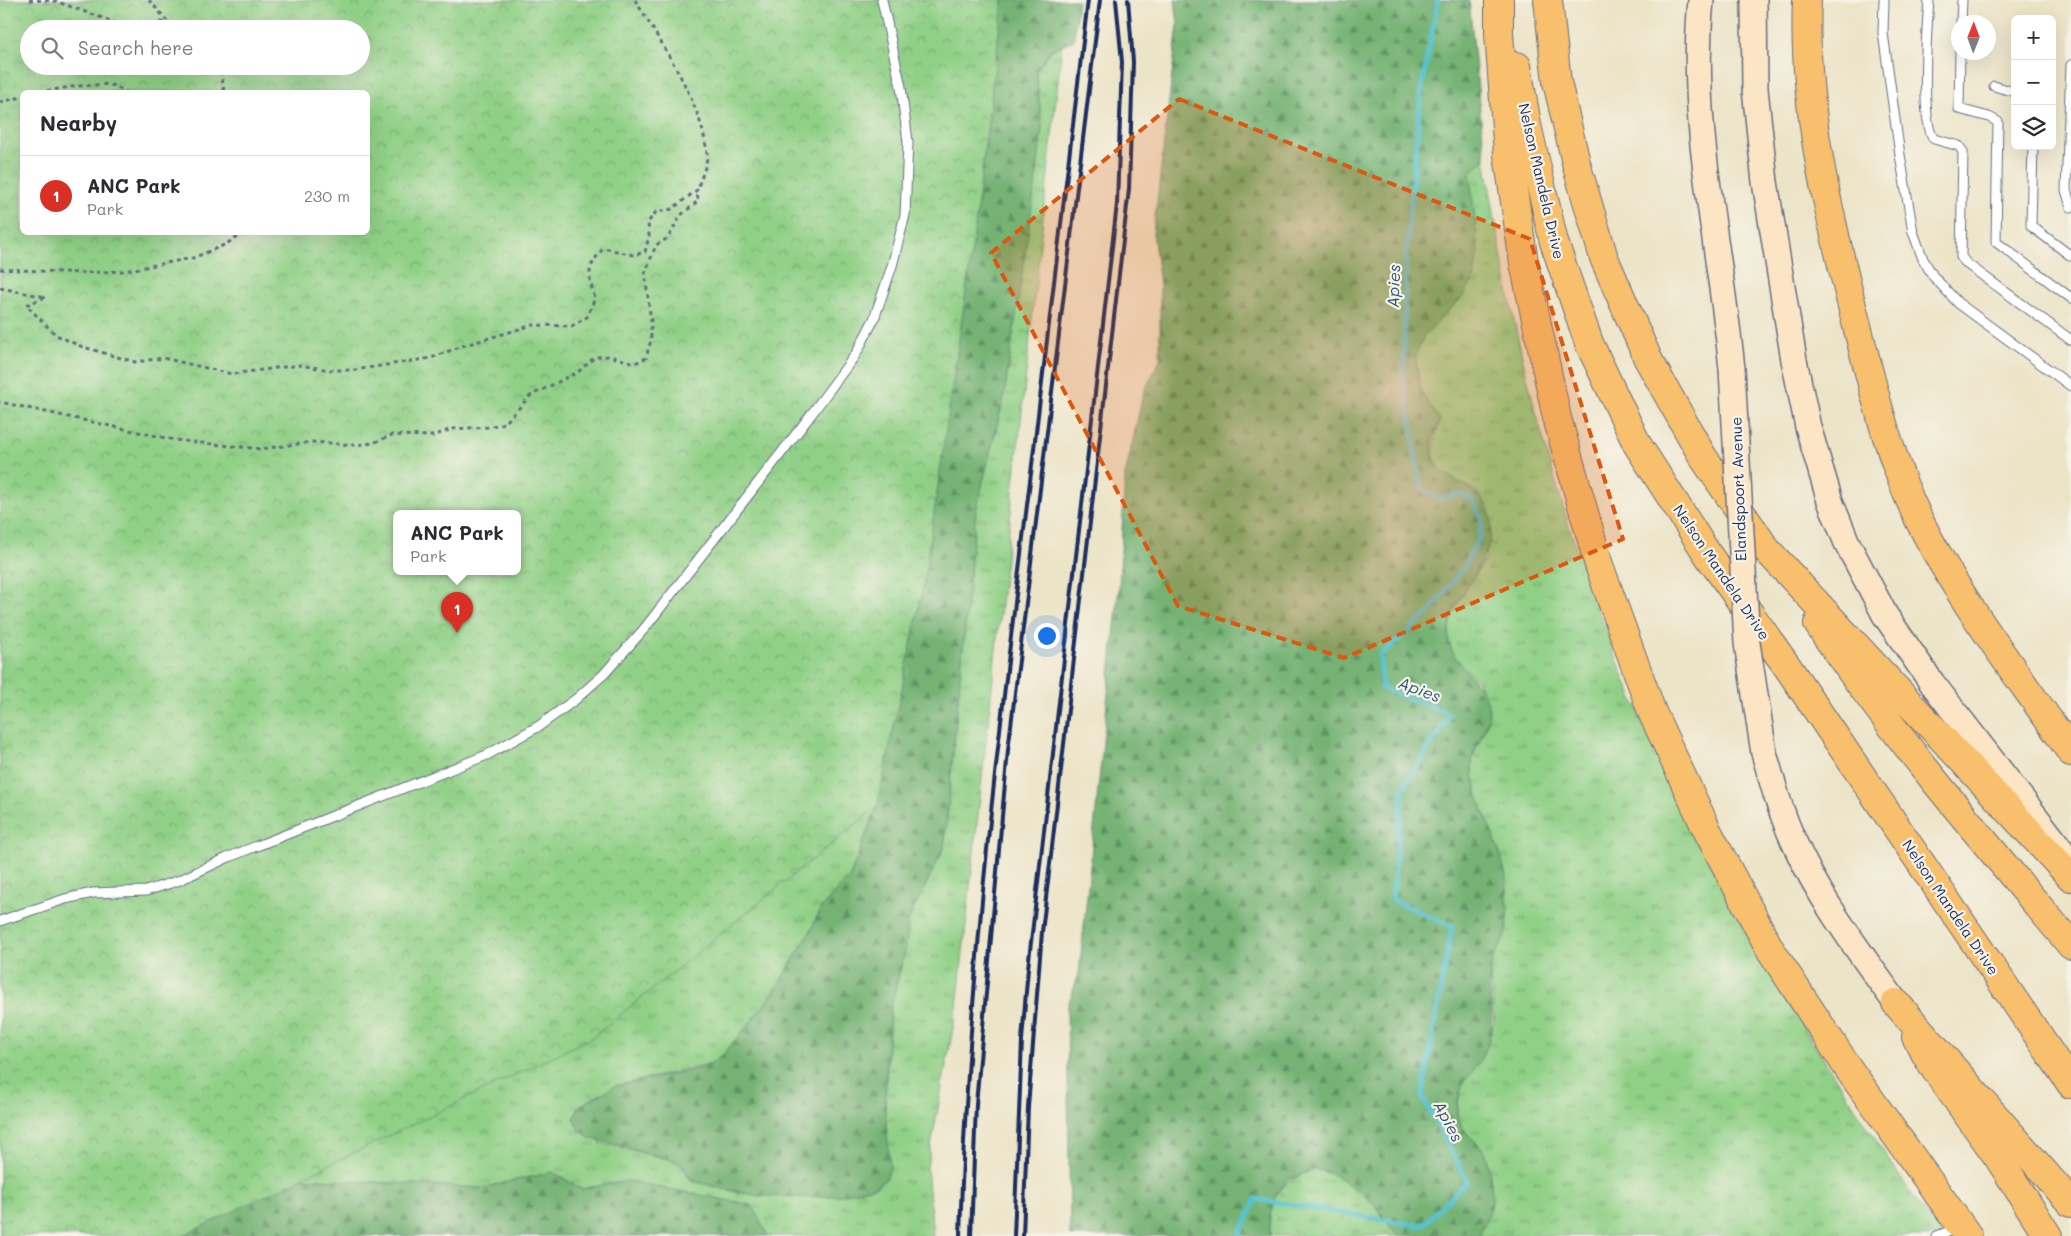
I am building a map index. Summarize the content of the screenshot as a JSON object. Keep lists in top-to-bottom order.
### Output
{
  "streets": {
    "main road": ["Nelson Mandela Drive", "Elandspoort Avenue"]
  },
  "water": ["Apies"],
  "north": "top",
  "page": {
    "map_buttons": ["+", "−"],
    "search": "Search here",
    "heading": "Nearby",
    "list": [
      {
        "mark": "1",
        "name": "ANC Park",
        "note": "Park",
        "value": "230 m"
      }
    ],
    "popup": ["ANC Park", "Park"],
    "pins": "1"
  }
}
